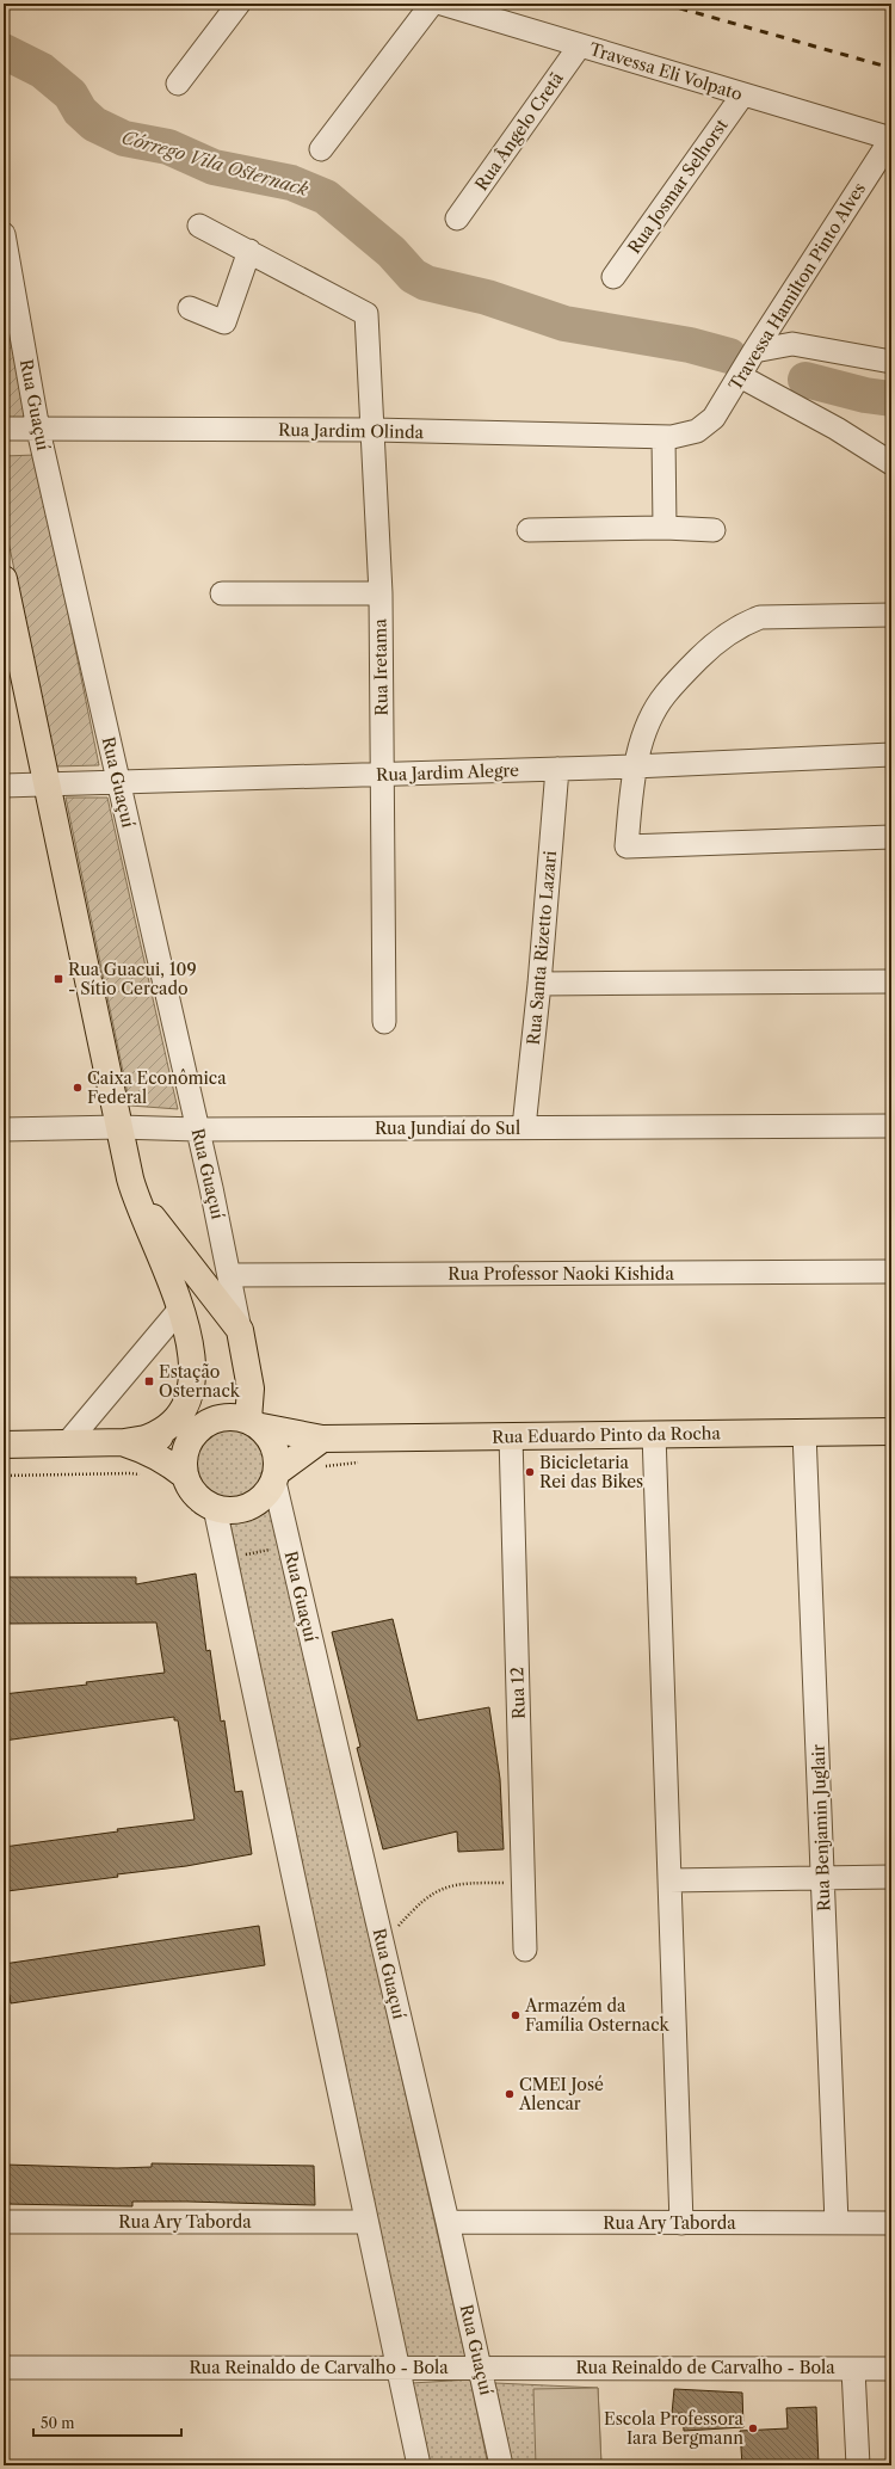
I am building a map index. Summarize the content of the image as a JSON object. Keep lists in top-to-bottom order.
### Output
{
  "streets": {
    "main road": ["Rua Guaçuí", "Rua Eduardo Pinto da Rocha"],
    "street": [
      "Travessa Eli Volpato",
      "Rua Ângelo Cretã",
      "Rua Josmar Selhorst",
      "Travessa Hamilton Pinto Alves",
      "Rua Jardim Olinda",
      "Rua Iretama",
      "Rua Jardim Alegre",
      "Rua Santa Rizetto Lazari",
      "Rua Jundiaí do Sul",
      "Rua Professor Naoki Kishida",
      "Rua 12",
      "Rua Benjamin Juglair",
      "Rua Ary Taborda",
      "Rua Reinaldo de Carvalho - Bola"
    ]
  },
  "crossings": [
    ["Travessa Eli Volpato", "Rua Ângelo Cretã"],
    ["Travessa Eli Volpato", "Rua Josmar Selhorst"],
    ["Travessa Eli Volpato", "Travessa Hamilton Pinto Alves"],
    ["Travessa Hamilton Pinto Alves", "Rua Jardim Olinda"],
    ["Rua Guaçuí", "Rua Jardim Olinda"],
    ["Rua Guaçuí", "Rua Jardim Alegre"],
    ["Rua Guaçuí", "Rua Jundiaí do Sul"],
    ["Rua Guaçuí", "Rua Professor Naoki Kishida"],
    ["Rua Guaçuí", "Rua Eduardo Pinto da Rocha"],
    ["Rua Guaçuí", "Rua Ary Taborda"],
    ["Rua Guaçuí", "Rua Reinaldo de Carvalho - Bola"],
    ["Rua Jardim Olinda", "Rua Iretama"],
    ["Rua Iretama", "Rua Jardim Alegre"],
    ["Rua Jardim Alegre", "Rua Santa Rizetto Lazari"],
    ["Rua Santa Rizetto Lazari", "Rua Jundiaí do Sul"],
    ["Rua Eduardo Pinto da Rocha", "Rua 12"],
    ["Rua Eduardo Pinto da Rocha", "Rua Benjamin Juglair"],
    ["Rua Benjamin Juglair", "Rua Ary Taborda"]
  ],
  "water": ["Córrego Vila Osternack"],
  "places": {
    "transit": ["Rua Guacui, 109 - Sítio Cercado", "Estação Osternack"],
    "other": [
      "Caixa Econômica Federal",
      "Bicicletaria Rei das Bikes",
      "Armazém da Família Osternack",
      "CMEI José Alencar",
      "Escola Professora Iara Bergmann"
    ]
  },
  "scale_bar": "50 m"
}
